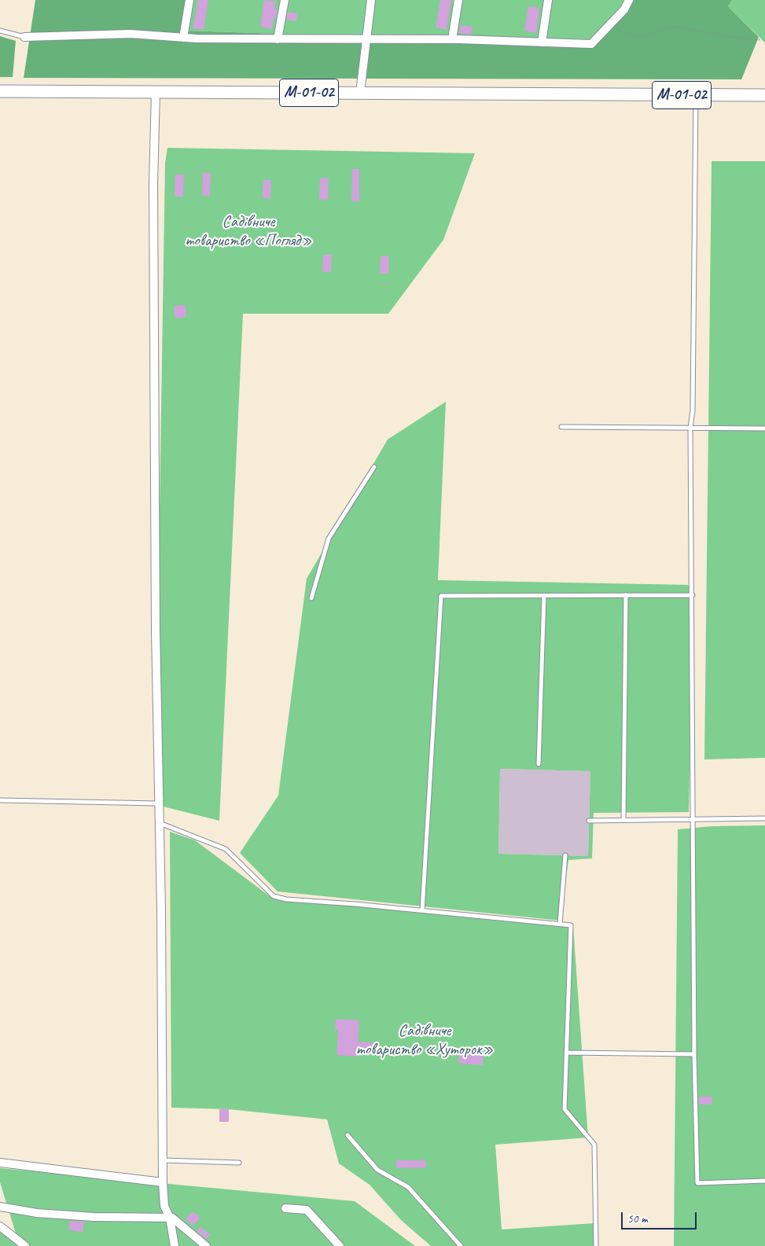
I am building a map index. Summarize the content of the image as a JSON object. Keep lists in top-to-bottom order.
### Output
{
  "streets": {
    "main road": ["М-01-02"]
  },
  "parks": ["Садівниче товариство «Погляд»", "Садівниче товариство «Хуторок»"],
  "scale_bar": "50 m"
}
